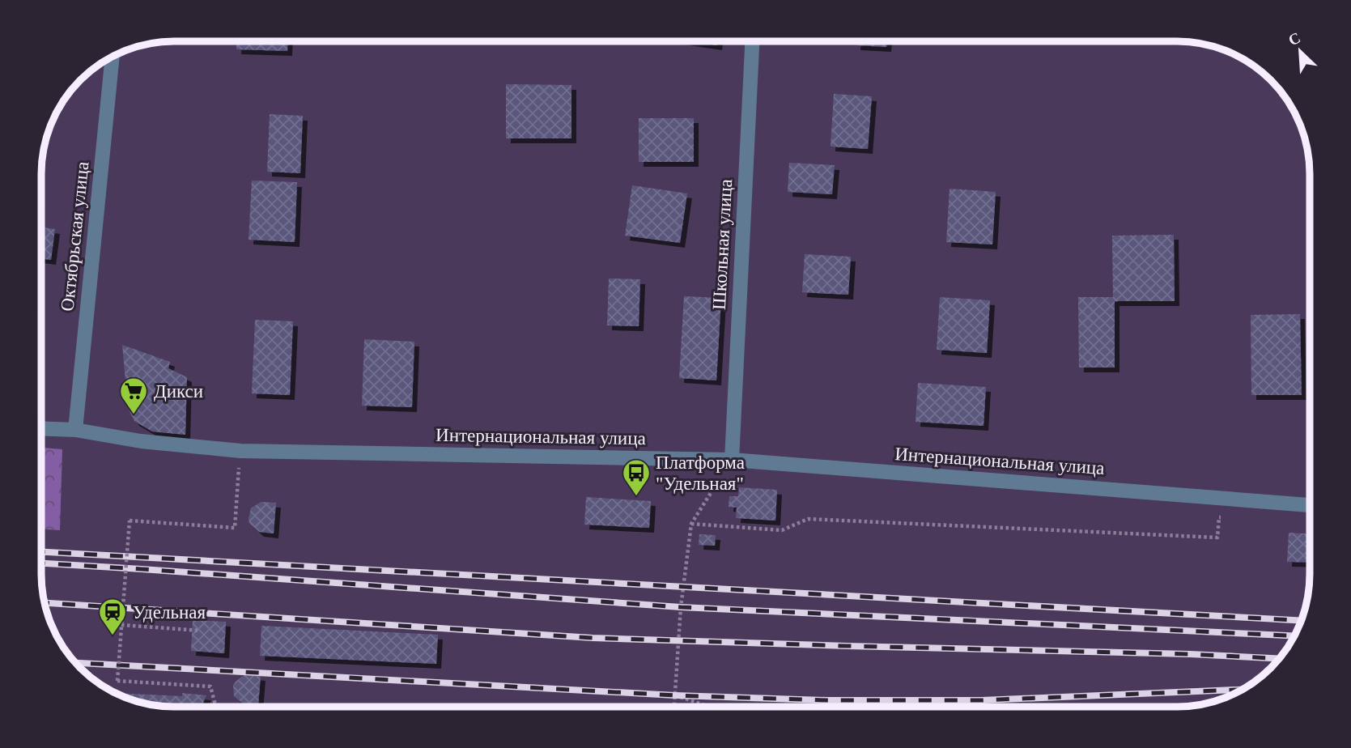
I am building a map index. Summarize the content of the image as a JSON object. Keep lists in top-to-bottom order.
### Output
{
  "streets": {
    "street": ["Октябрьская улица", "Школьная улица", "Интернациональная улица"]
  },
  "crossings": [
    ["Октябрьская улица", "Интернациональная улица"],
    ["Школьная улица", "Интернациональная улица"]
  ],
  "places": {
    "supermarket": ["Дикси"],
    "bus stop": ["Платформа \"Удельная\""],
    "station": ["Удельная"]
  },
  "north": "top left"
}
